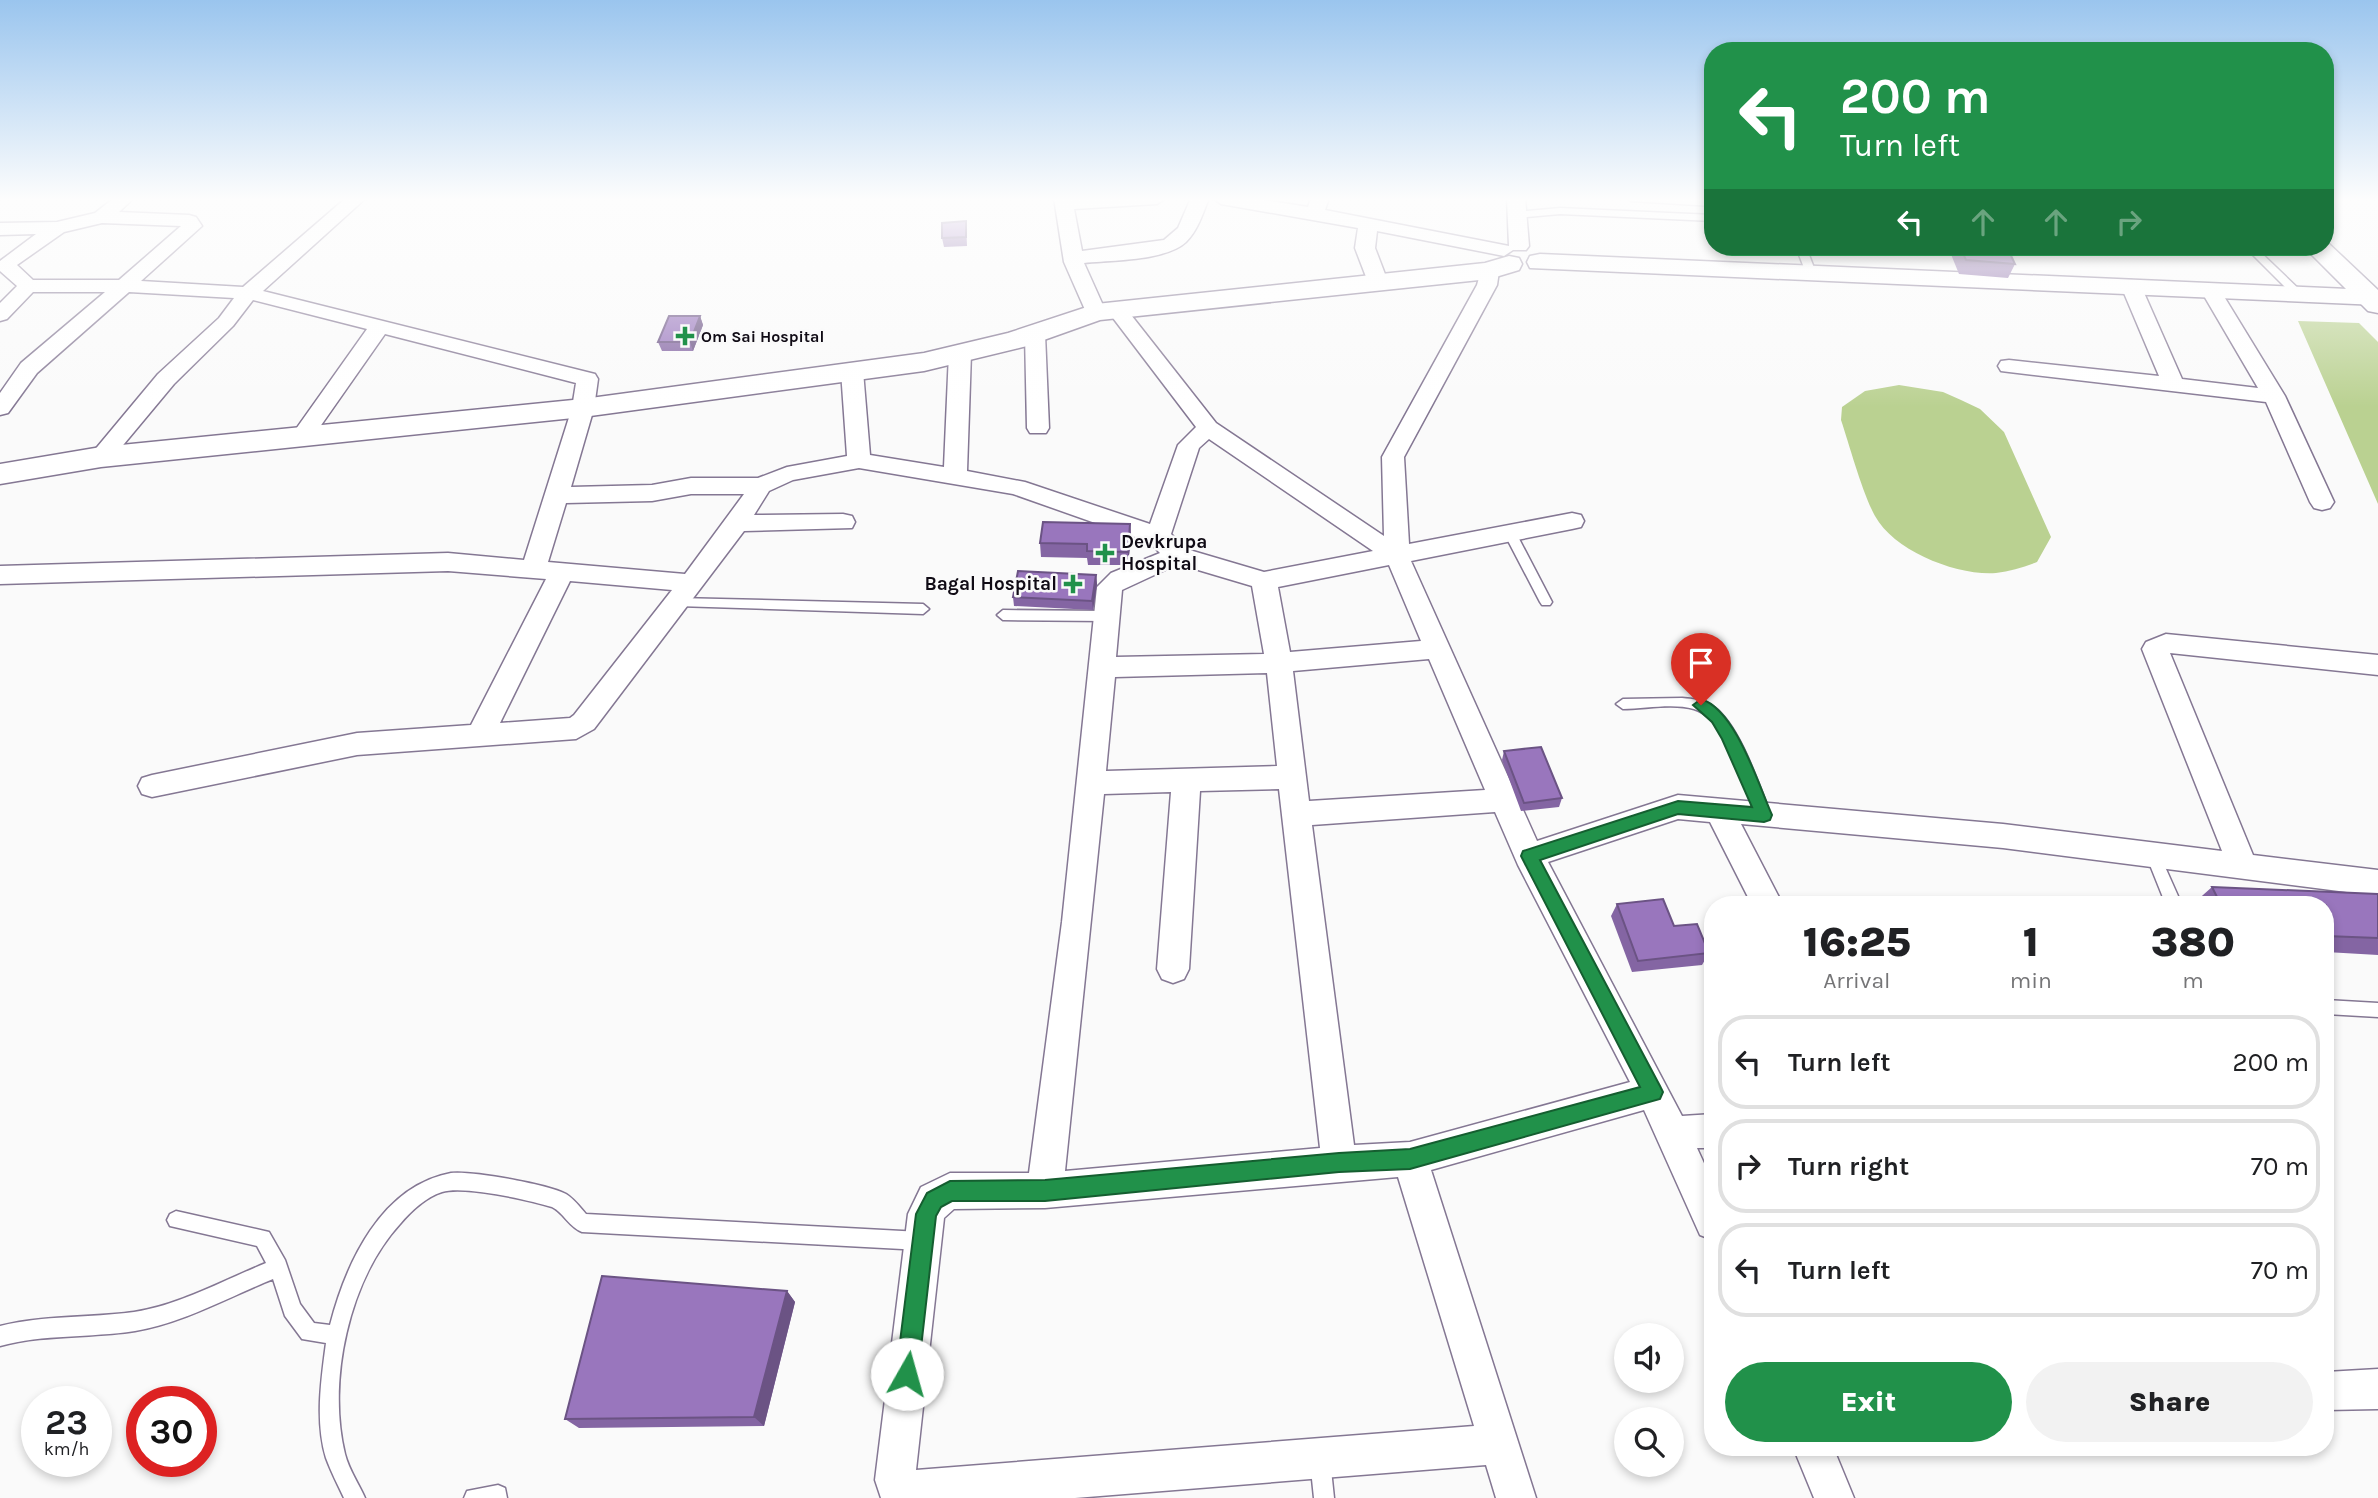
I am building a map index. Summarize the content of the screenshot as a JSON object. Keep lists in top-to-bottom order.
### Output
{
  "places": {
    "health": ["Om Sai Hospital", "Devkrupa Hospital", "Bagal Hospital"]
  },
  "page": {
    "turn": ["200 m", "Turn left"],
    "eta": [
      "16:25",
      "Arrival",
      "1",
      "min",
      "380",
      "m"
    ],
    "list": [
      {
        "name": "Turn left",
        "value": "200 m"
      },
      {
        "name": "Turn right",
        "value": "70 m"
      },
      {
        "name": "Turn left",
        "value": "70 m"
      }
    ],
    "buttons": ["Exit", "Share"],
    "speed": "23 km/h",
    "limit": "30"
  }
}
